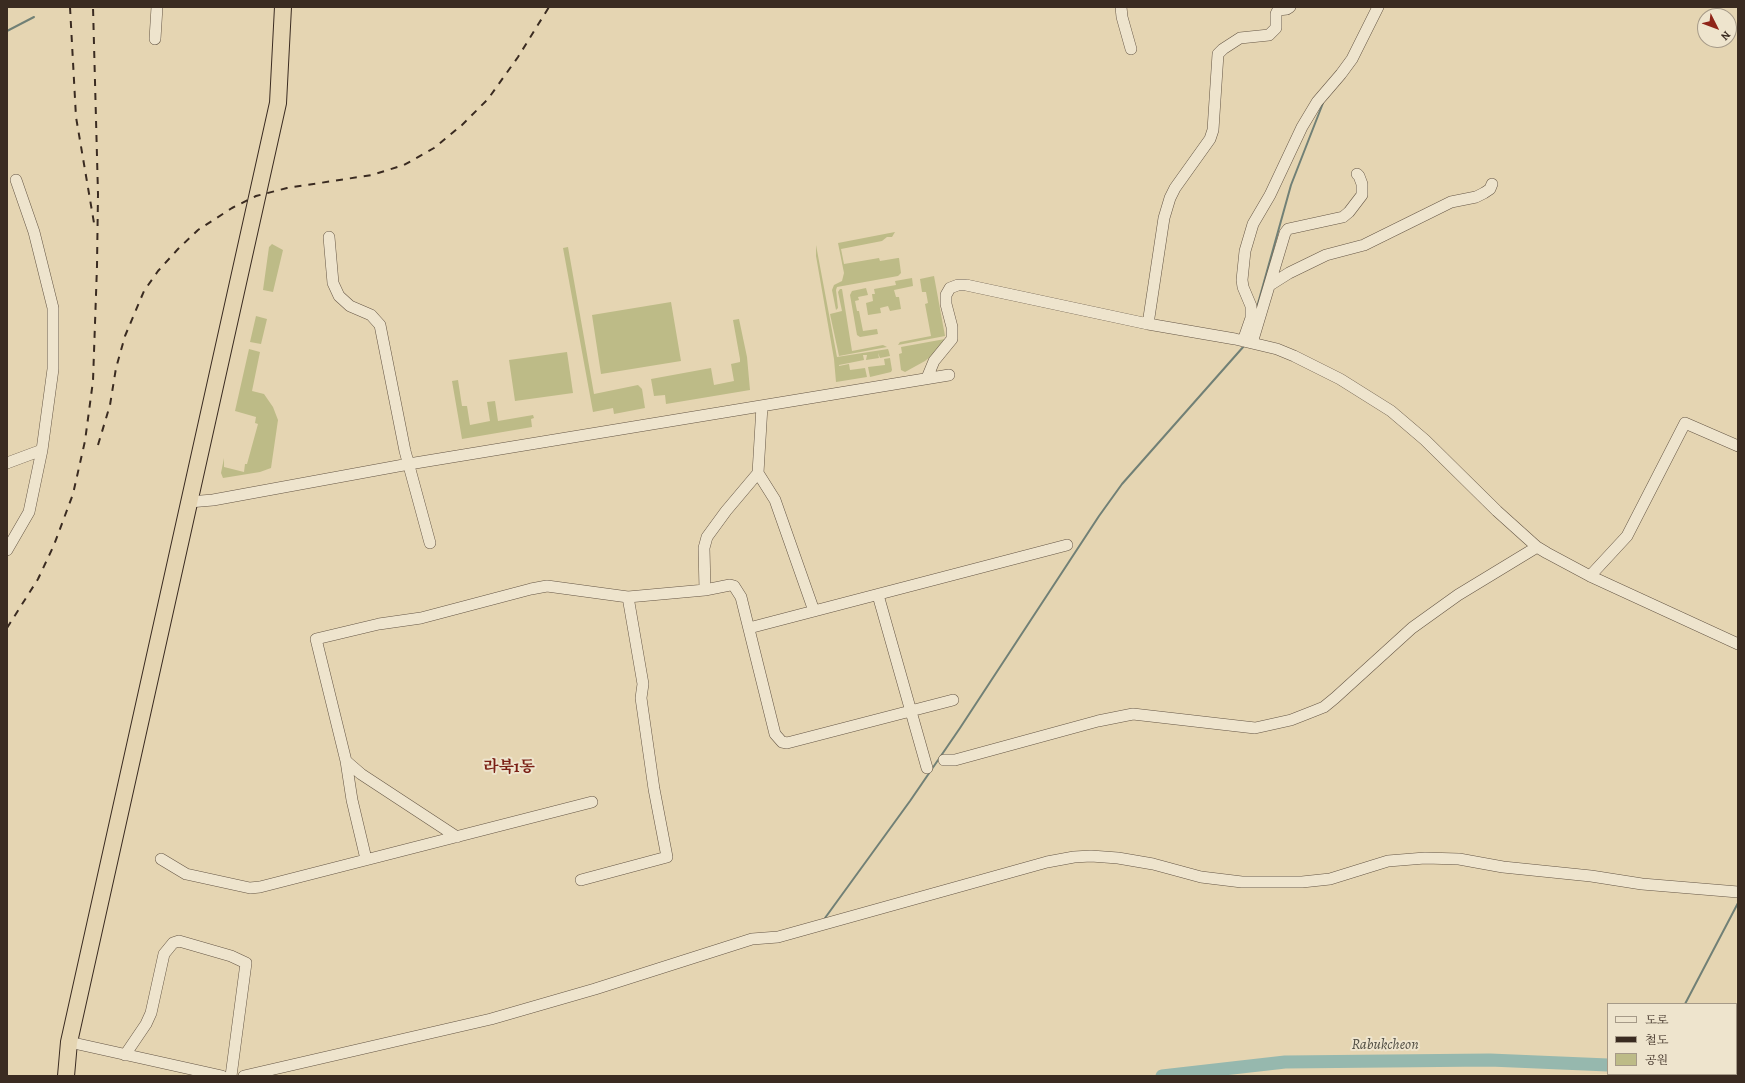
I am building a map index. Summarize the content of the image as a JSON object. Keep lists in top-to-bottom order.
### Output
{
  "districts": ["라북1동"],
  "water": ["Rabukcheon"],
  "legend": ["도로", "철도", "공원"],
  "north": "bottom right"
}
